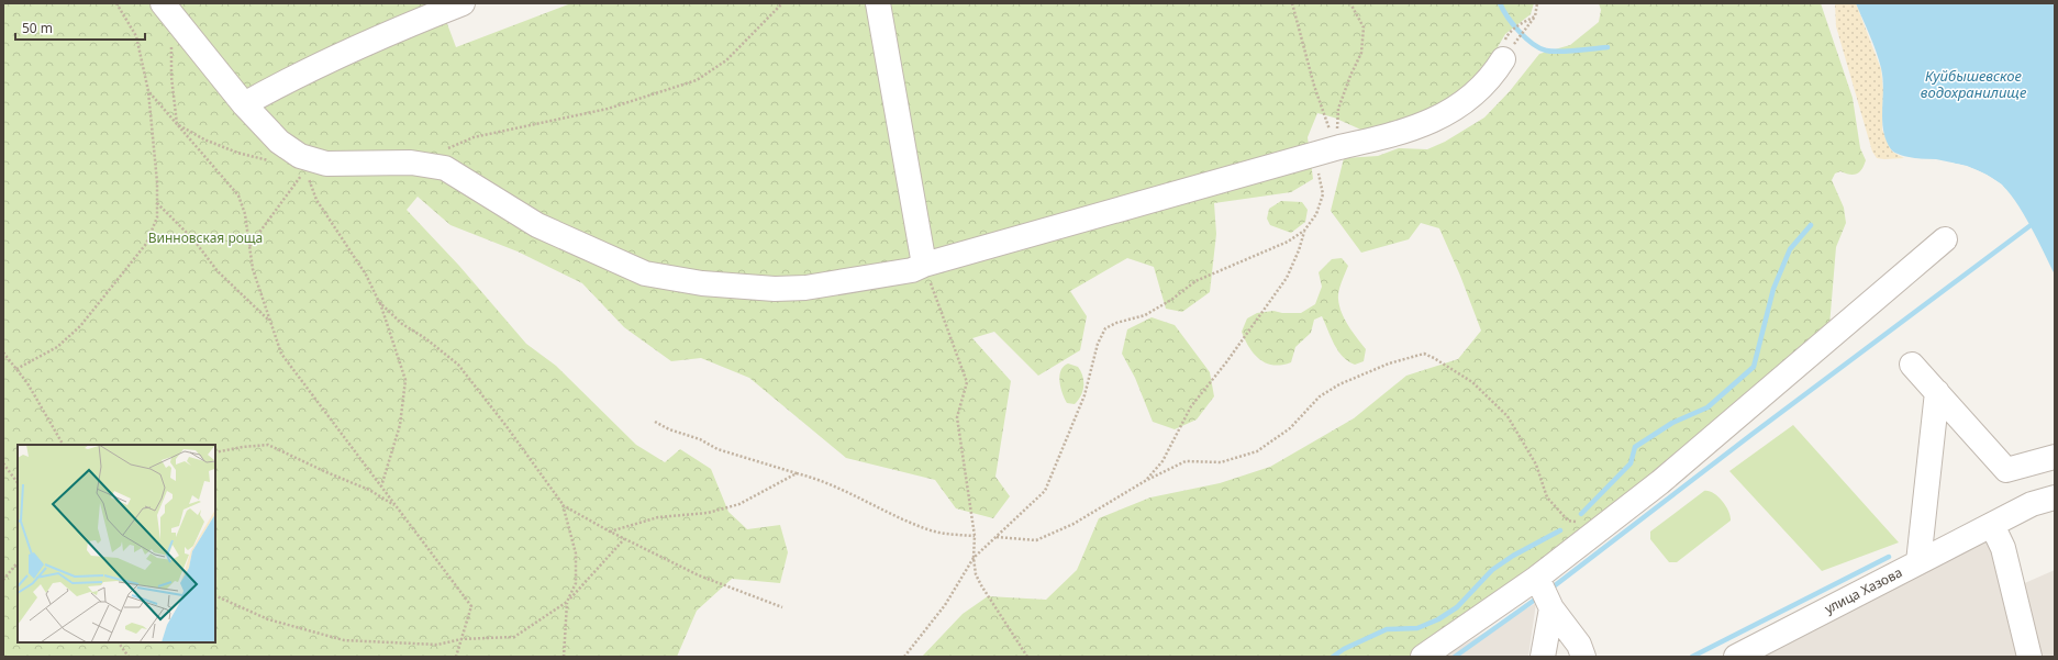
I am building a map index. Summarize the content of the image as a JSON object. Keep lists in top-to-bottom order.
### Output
{
  "streets": {
    "street": ["улица Хазова"]
  },
  "water": ["Куйбышевское водохранилище"],
  "parks": ["Винновская роща"],
  "scale_bar": "50 m"
}
